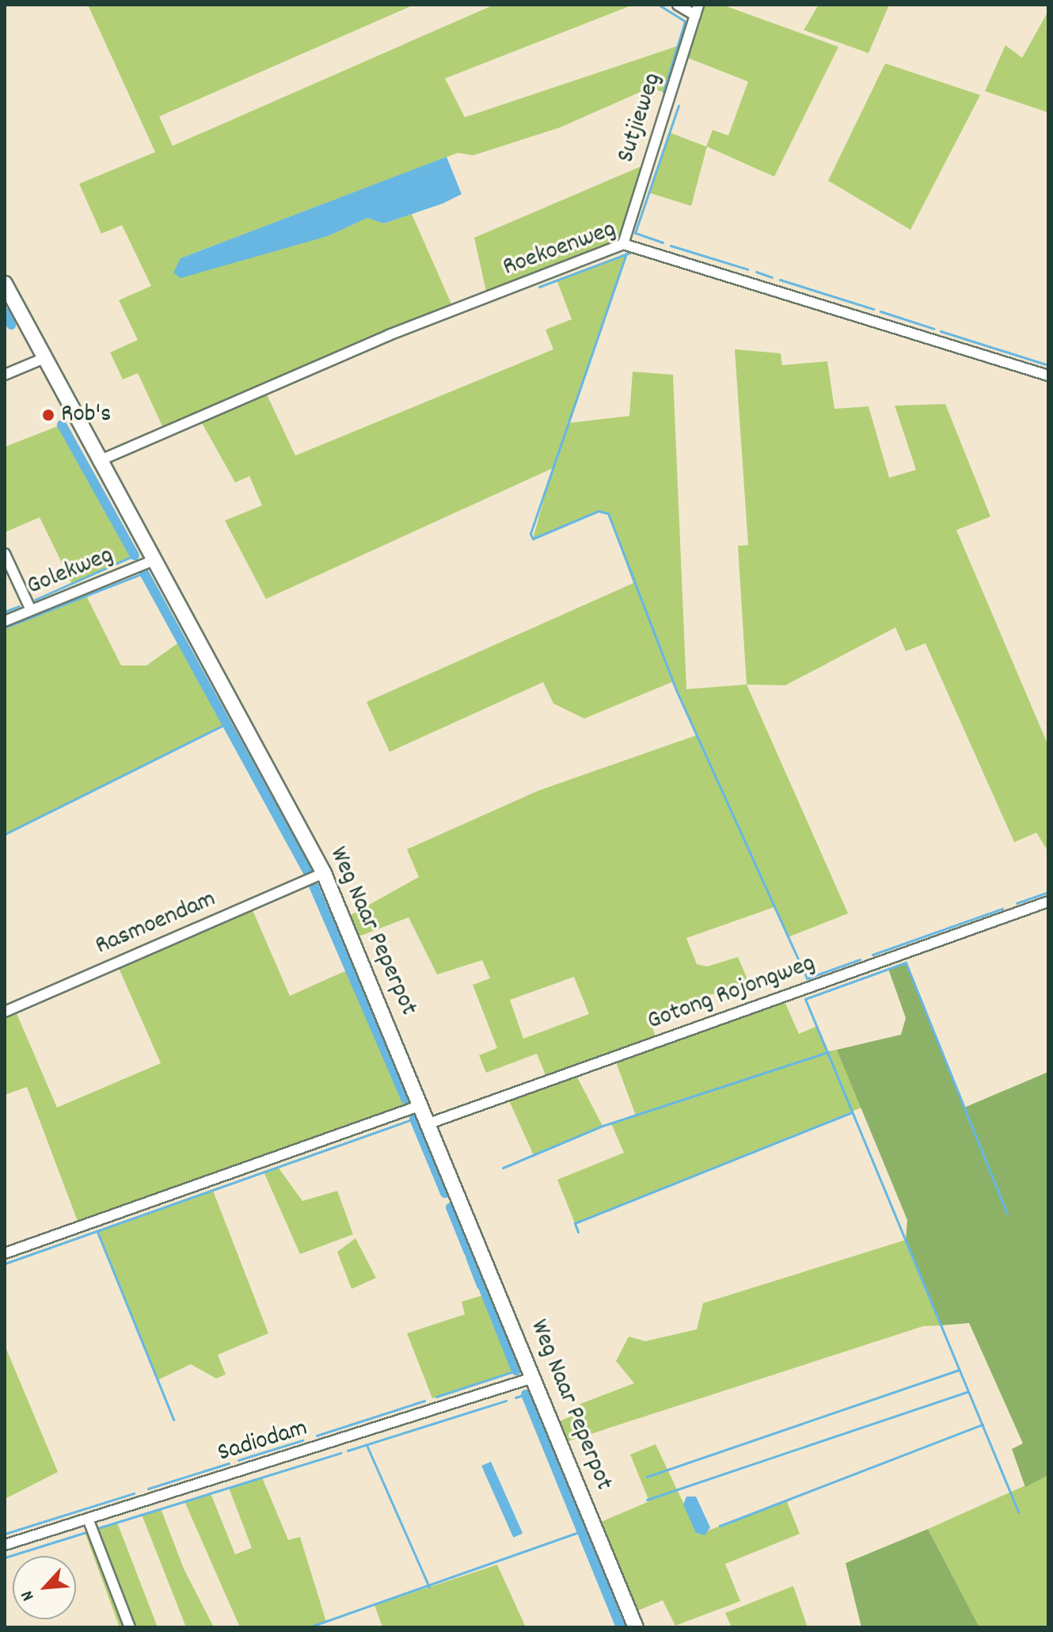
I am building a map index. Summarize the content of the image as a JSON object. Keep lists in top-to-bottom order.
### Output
{
  "streets": {
    "street": [
      "Sutjieweg",
      "Roekoenweg",
      "Golekweg",
      "Rasmoendam",
      "Weg Naar Peperpot",
      "Gotong Rojongweg",
      "Sadiodam"
    ]
  },
  "crossings": [
    ["Sutjieweg", "Roekoenweg"],
    ["Roekoenweg", "Weg Naar Peperpot"],
    ["Golekweg", "Weg Naar Peperpot"],
    ["Rasmoendam", "Weg Naar Peperpot"],
    ["Weg Naar Peperpot", "Gotong Rojongweg"],
    ["Weg Naar Peperpot", "Sadiodam"]
  ],
  "places": ["Rob's"],
  "north": "bottom left"
}
